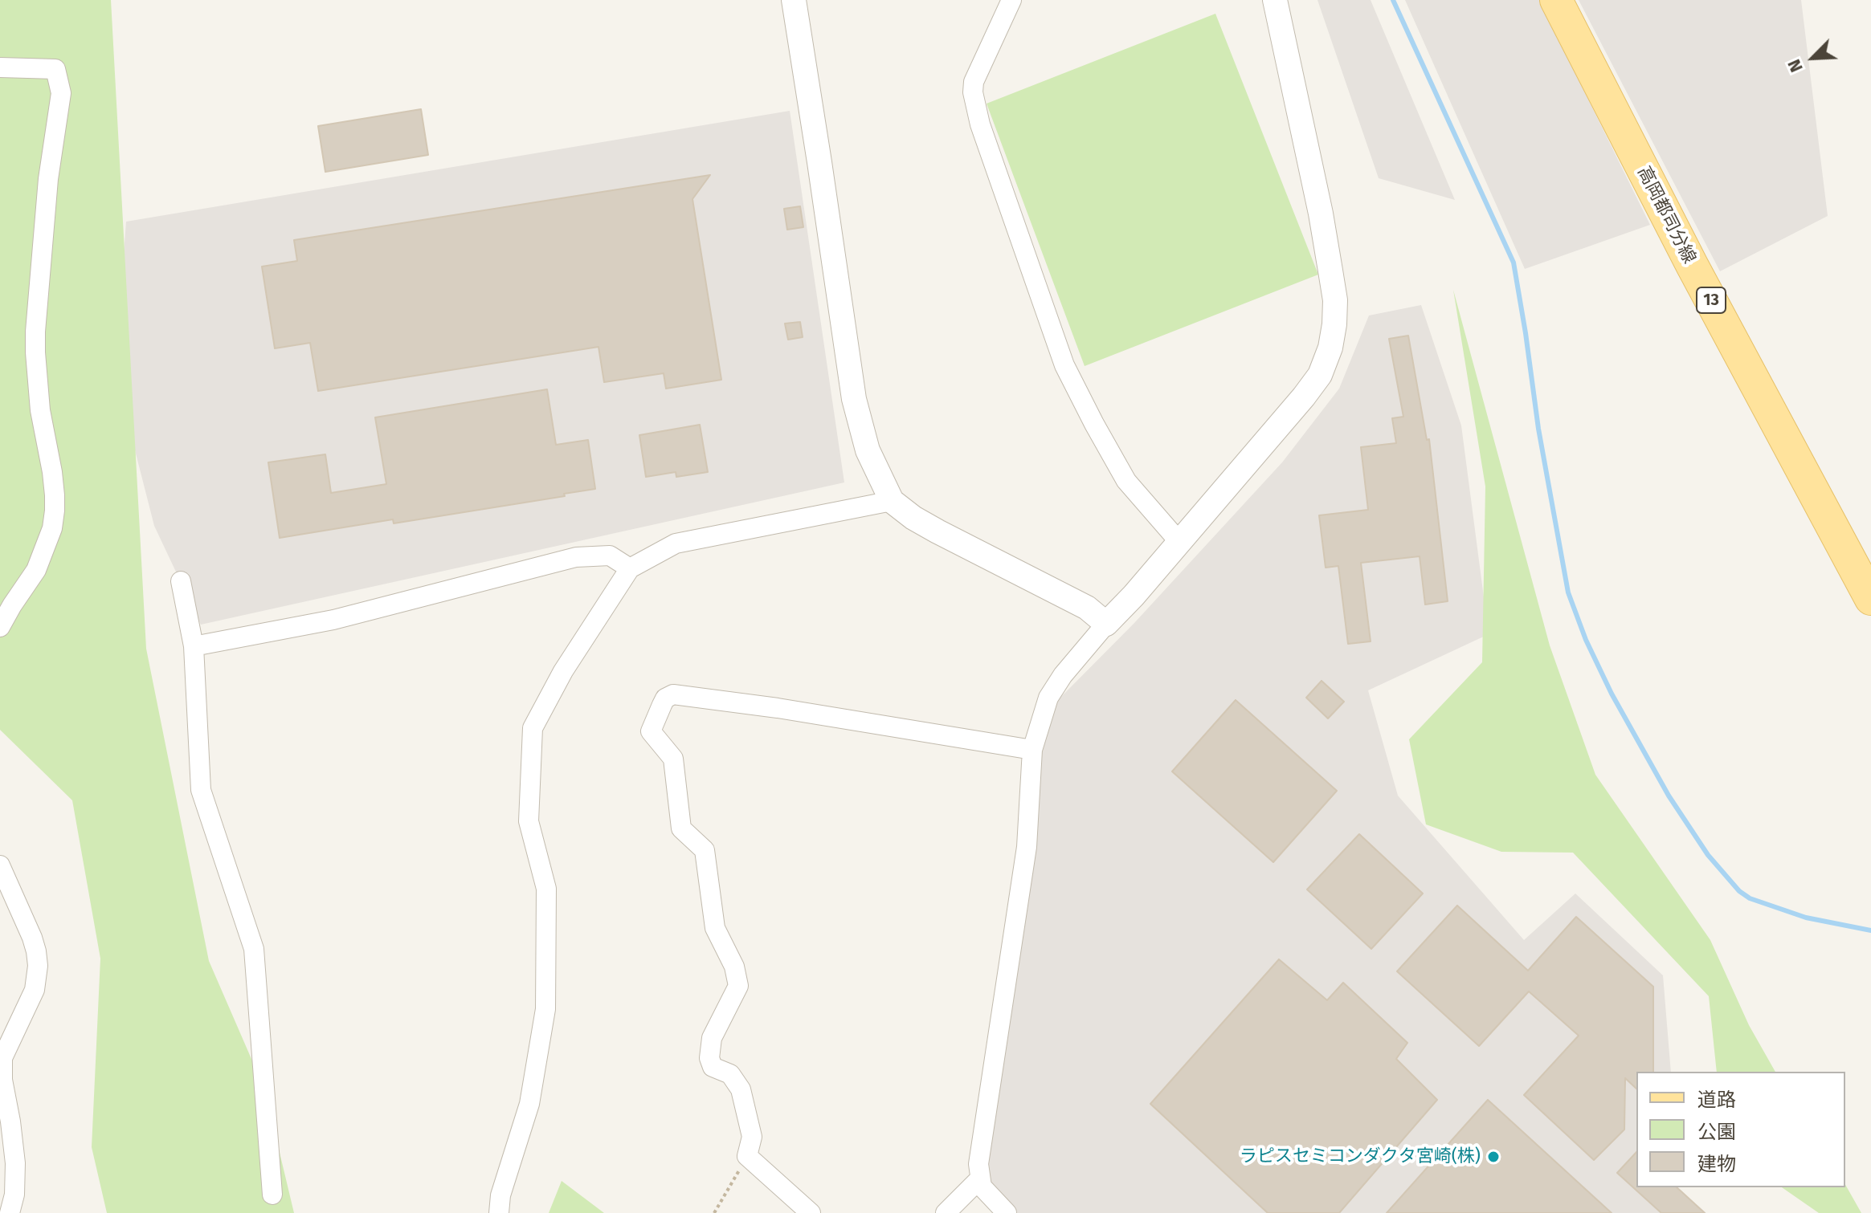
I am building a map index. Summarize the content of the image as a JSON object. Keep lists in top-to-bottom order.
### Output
{
  "streets": {
    "main road": ["高岡都司分線", "13"]
  },
  "places": ["ラピスセミコンダクタ宮崎(株)"],
  "legend": ["道路", "公園", "建物"],
  "north": "bottom left"
}
